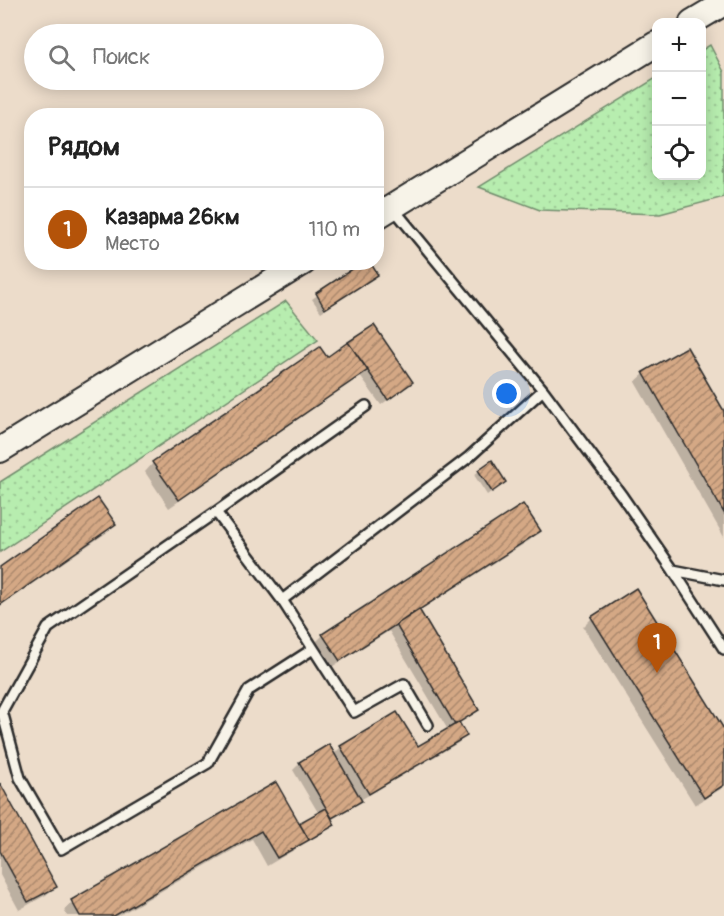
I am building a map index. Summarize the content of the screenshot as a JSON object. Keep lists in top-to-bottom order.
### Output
{
  "page": {
    "map_buttons": ["+", "−"],
    "search": "Поиск",
    "heading": "Рядом",
    "list": [
      {
        "mark": "1",
        "name": "Казарма 26км",
        "note": "Место",
        "value": "110 m"
      }
    ],
    "pins": "1"
  }
}
